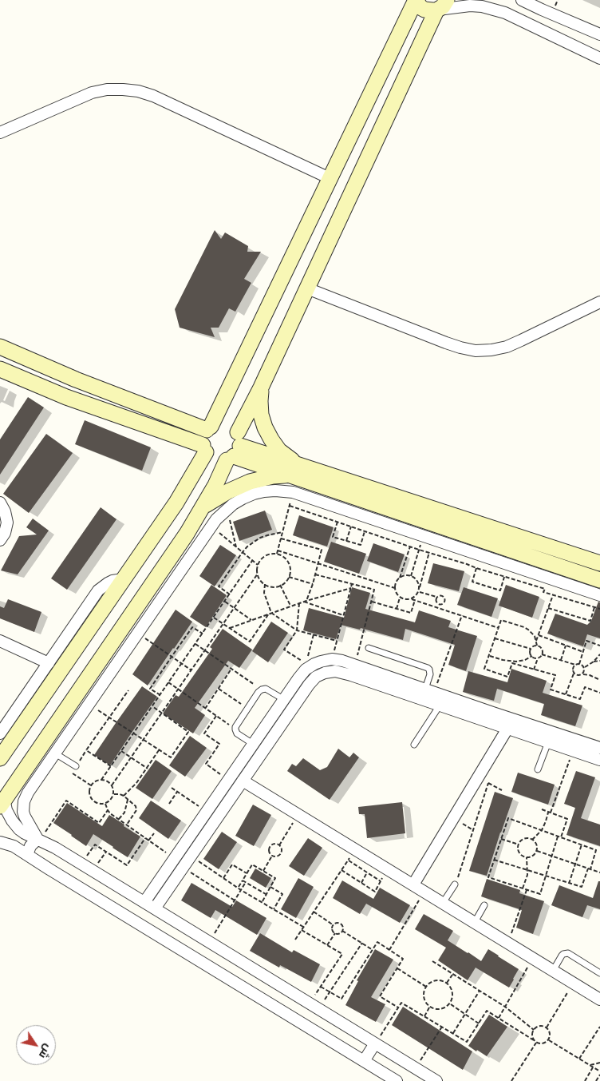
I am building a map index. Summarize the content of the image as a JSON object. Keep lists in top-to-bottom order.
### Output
{
  "north": "bottom right"
}
